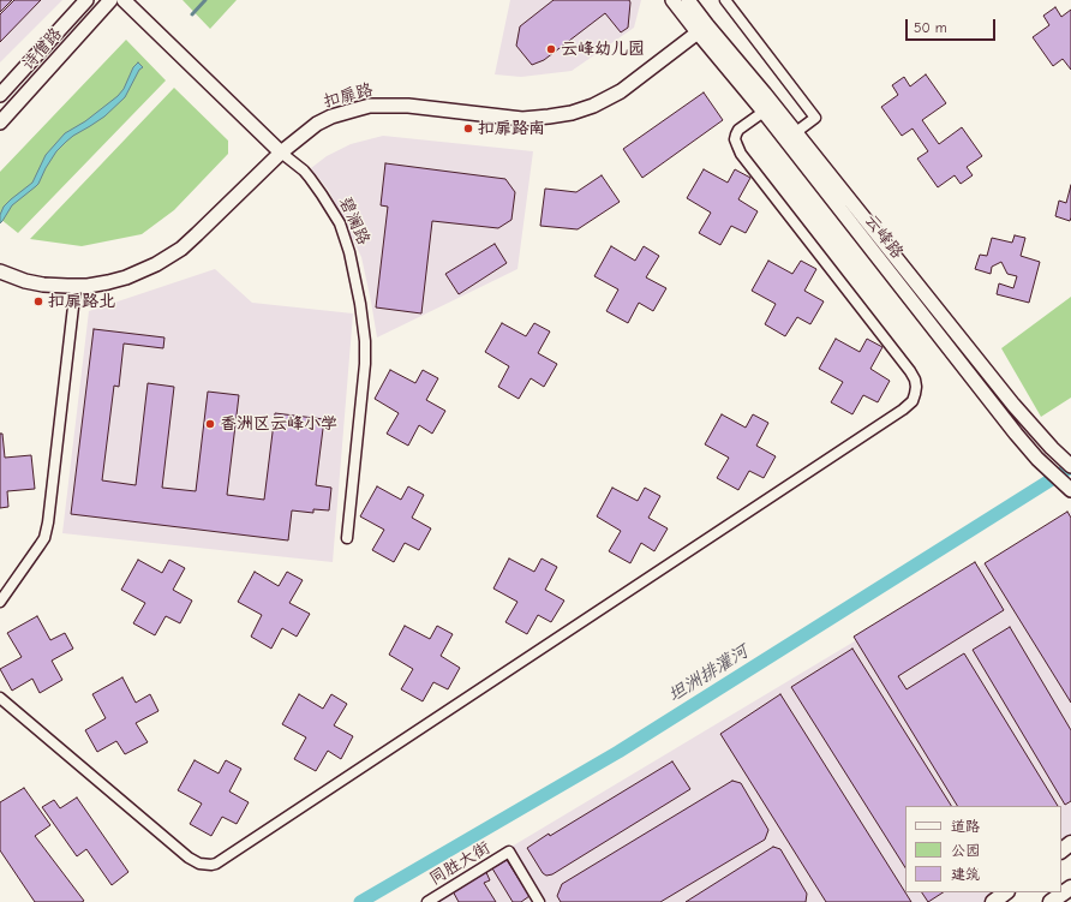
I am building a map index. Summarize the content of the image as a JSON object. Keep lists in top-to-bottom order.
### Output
{
  "streets": {
    "street": [
      "诗僧路",
      "扣扉路",
      "碧澜路",
      "云峰路",
      "同胜大街"
    ]
  },
  "crossings": [
    ["扣扉路", "碧澜路"],
    ["扣扉路", "云峰路"]
  ],
  "water": ["坦洲排灌河"],
  "places": [
    "云峰幼儿园",
    "扣扉路南",
    "扣扉路北",
    "香洲区云峰小学"
  ],
  "legend": ["道路", "公园", "建筑"],
  "scale_bar": "50 m"
}
